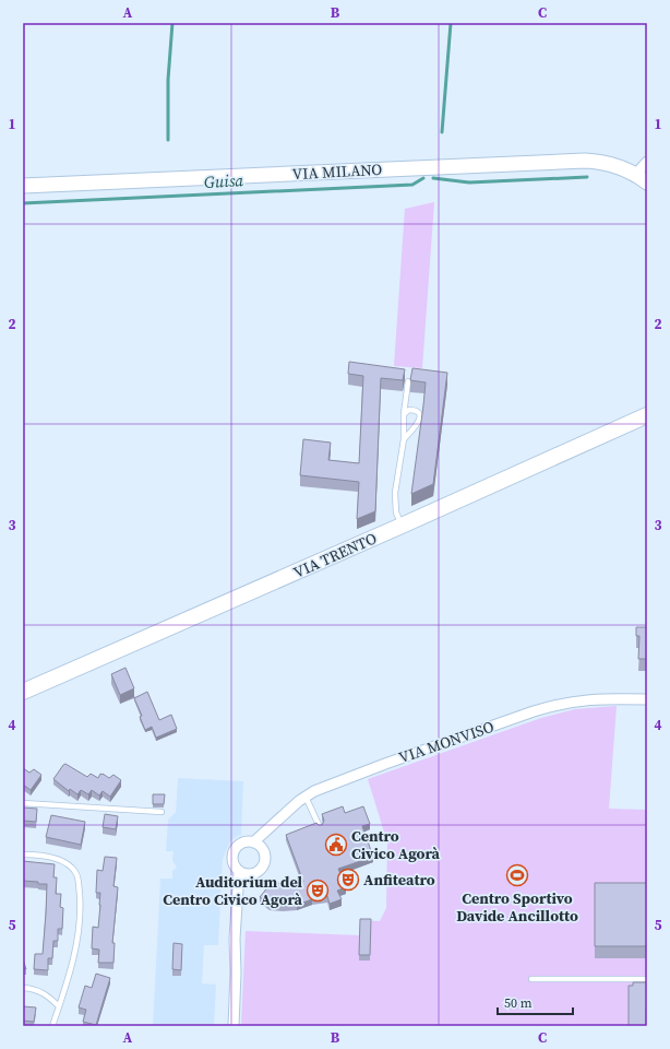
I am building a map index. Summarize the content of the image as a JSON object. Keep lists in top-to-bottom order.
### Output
{
  "streets": {
    "main road": ["VIA TRENTO"],
    "street": ["VIA MILANO", "VIA MONVISO"]
  },
  "water": ["Guisa"],
  "places": {
    "public building": ["Centro Civico Agorà"],
    "sports": ["Centro Sportivo Davide Ancillotto"],
    "theatre": ["Anfiteatro", "Auditorium del Centro Civico Agorà"]
  },
  "scale_bar": "50 m",
  "grid": {
    "columns": ["A", "B", "C"],
    "rows": [
      "1",
      "2",
      "3",
      "4",
      "5"
    ]
  }
}
